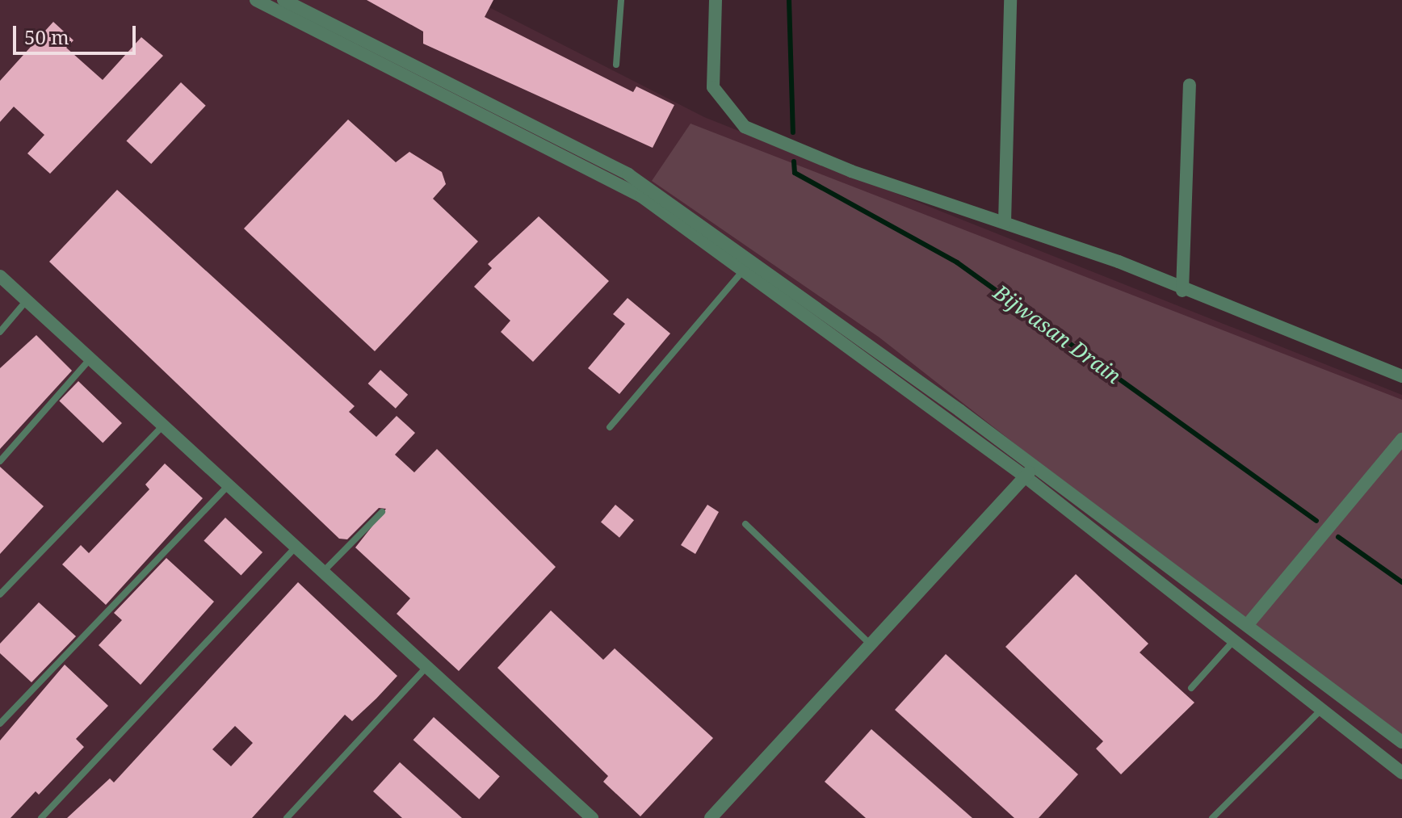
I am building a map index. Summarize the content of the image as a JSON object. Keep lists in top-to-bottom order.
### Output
{
  "water": ["Bijwasan Drain"],
  "scale_bar": "50 m"
}
